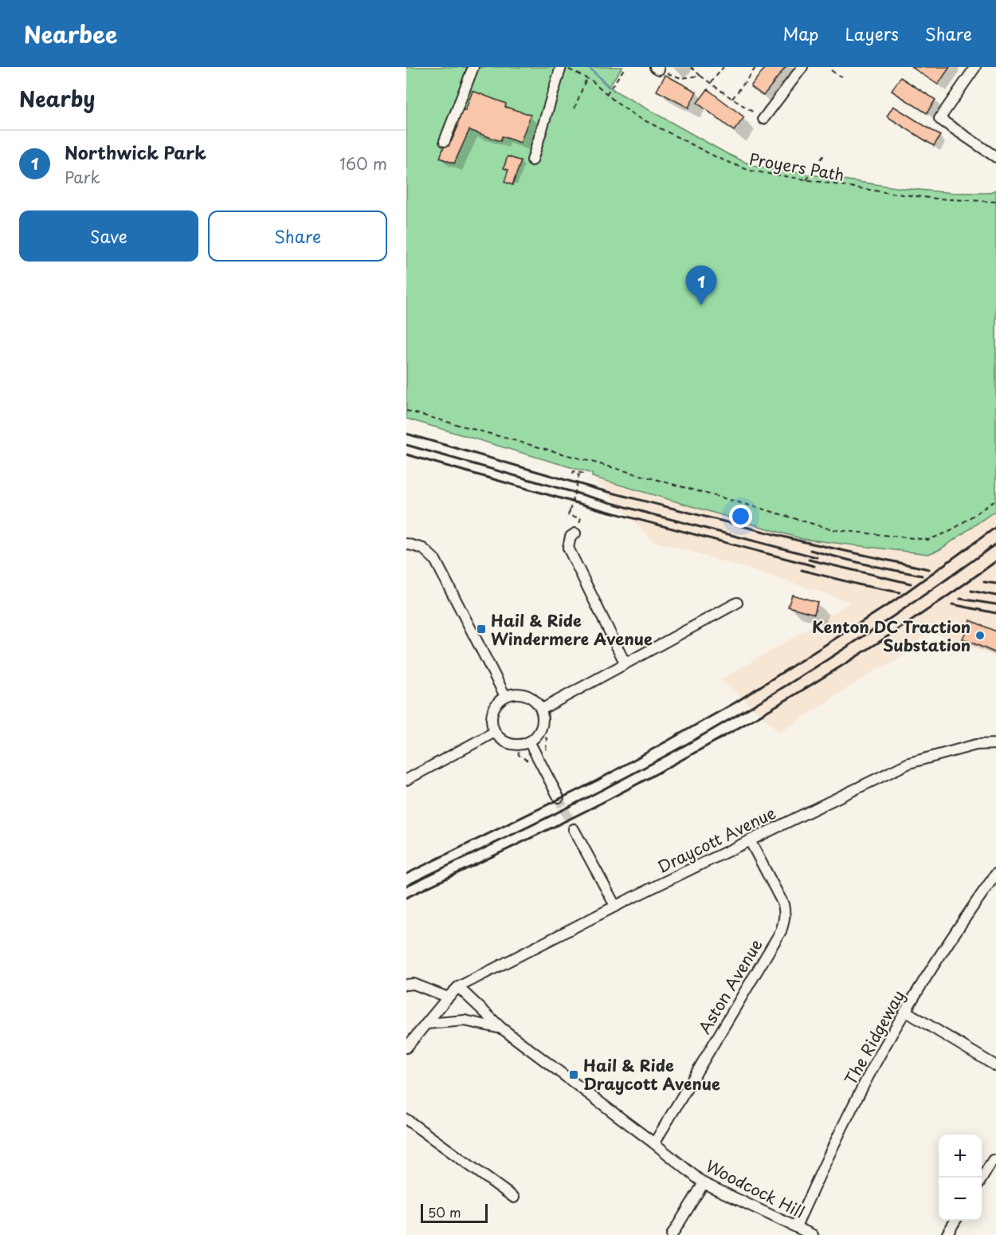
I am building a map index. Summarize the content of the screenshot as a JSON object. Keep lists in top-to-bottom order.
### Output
{
  "streets": {
    "street": [
      "Draycott Avenue",
      "Aston Avenue",
      "The Ridgeway",
      "Woodcock Hill"
    ],
    "path": ["Proyers Path"]
  },
  "crossings": [
    ["Draycott Avenue", "Aston Avenue"],
    ["Draycott Avenue", "Woodcock Hill"],
    ["Aston Avenue", "Woodcock Hill"],
    ["The Ridgeway", "Woodcock Hill"]
  ],
  "places": {
    "transit": ["Hail & Ride Windermere Avenue", "Hail & Ride Draycott Avenue"],
    "other": ["Kenton DC Traction Substation"]
  },
  "scale_bar": "50 m",
  "page": {
    "header": "Nearbee",
    "nav": ["Map", "Layers", "Share"],
    "heading": "Nearby",
    "list": [
      {
        "mark": "1",
        "name": "Northwick Park",
        "note": "Park",
        "value": "160 m"
      }
    ],
    "buttons": ["Save", "Share"],
    "pins": "1",
    "map_buttons": ["+", "−"],
    "scale": "50 m"
  }
}
